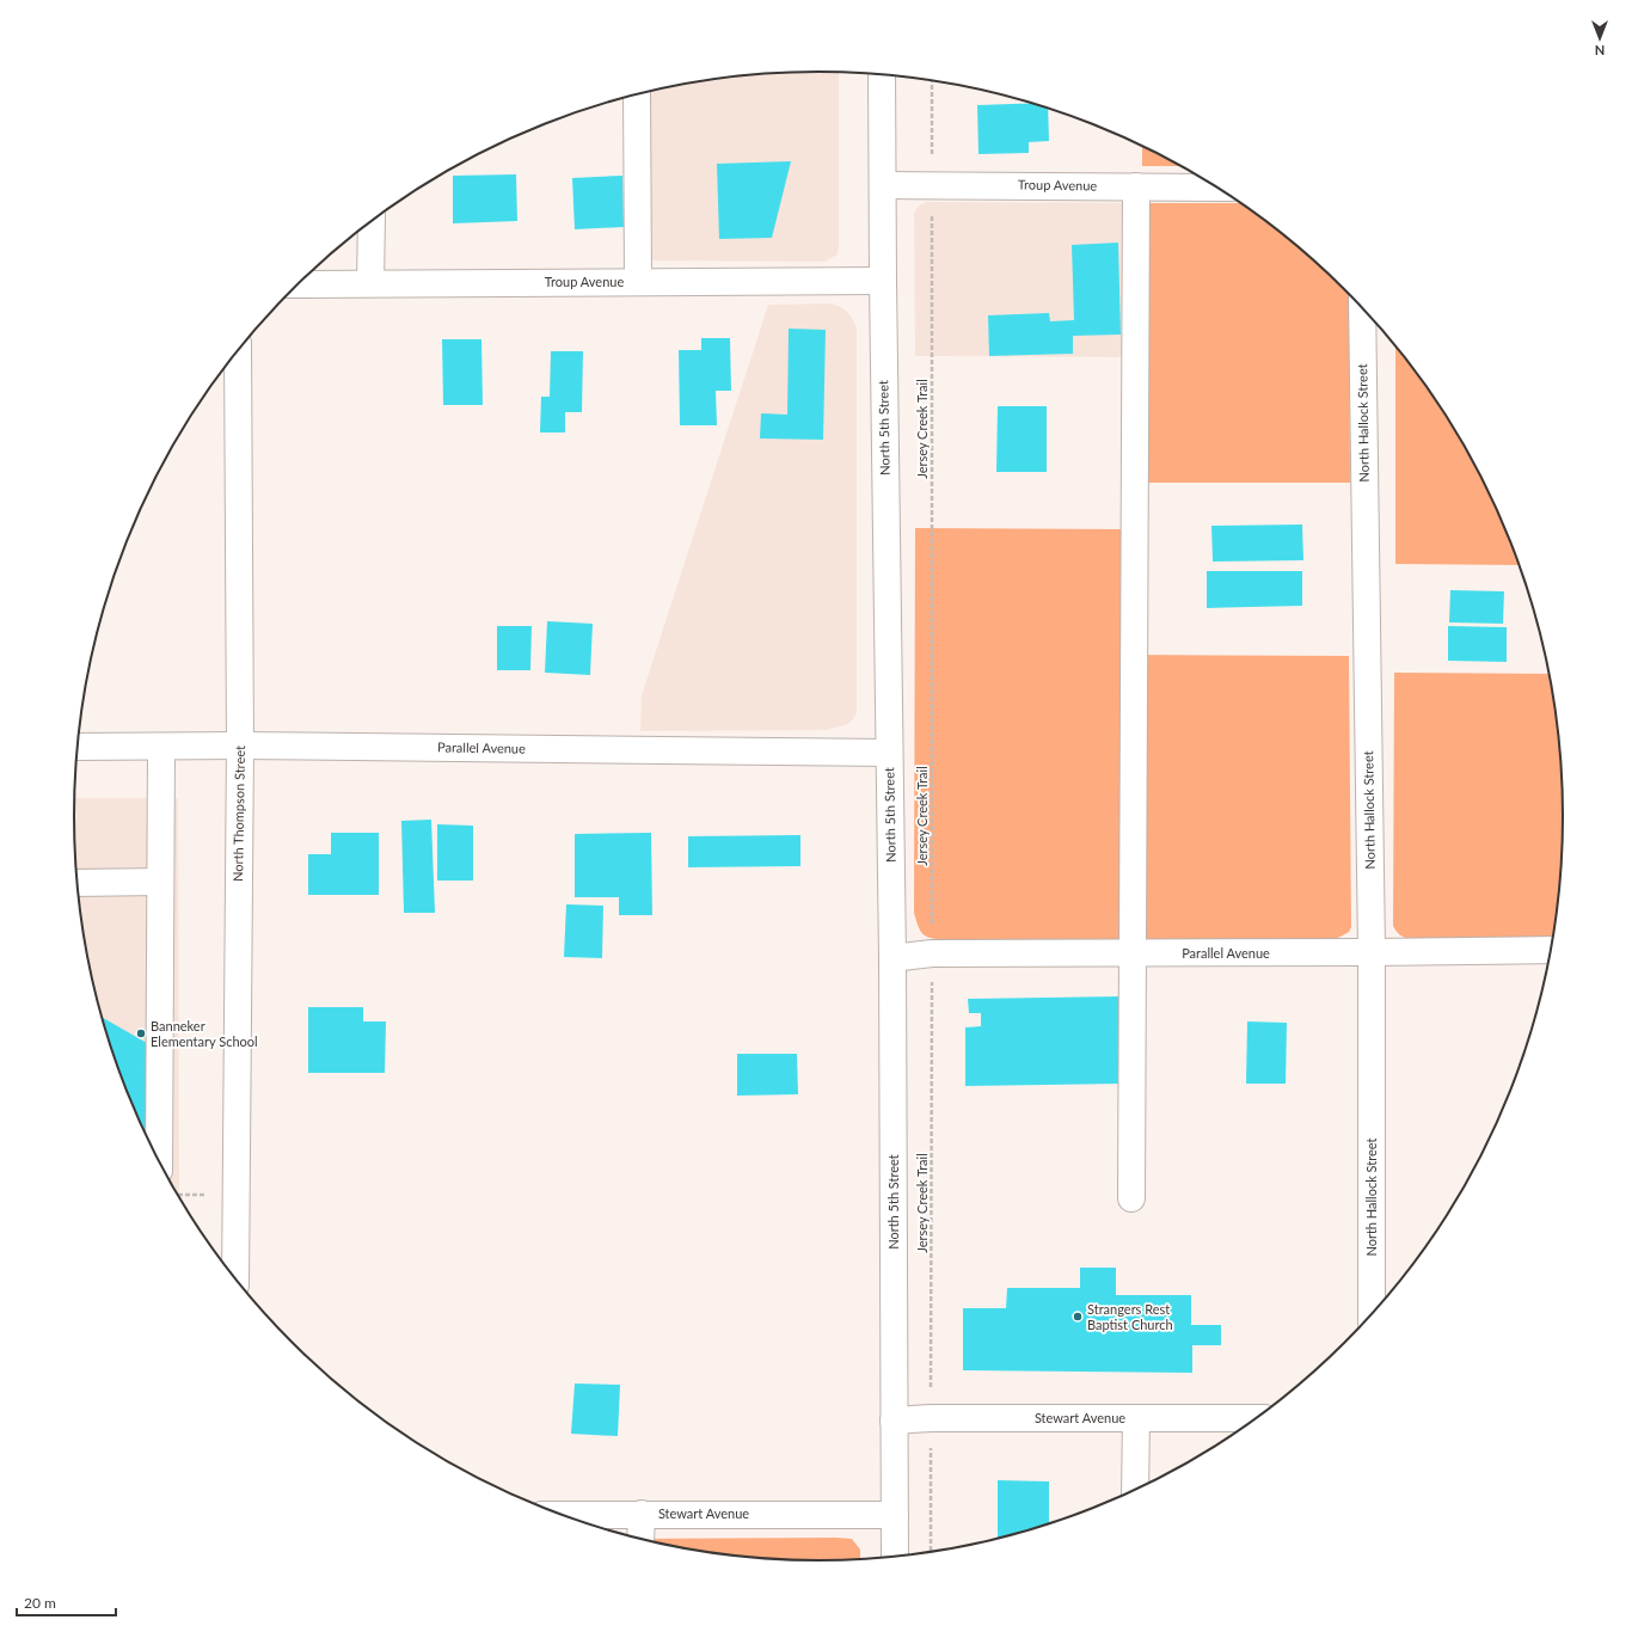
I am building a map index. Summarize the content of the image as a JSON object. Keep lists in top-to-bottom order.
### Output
{
  "streets": {
    "street": [
      "Troup Avenue",
      "North Hallock Street",
      "North 5th Street",
      "Parallel Avenue",
      "North Thompson Street",
      "Stewart Avenue"
    ],
    "path": ["Jersey Creek Trail"]
  },
  "crossings": [
    ["Troup Avenue", "North 5th Street"],
    ["Troup Avenue", "Jersey Creek Trail"],
    ["North Hallock Street", "Parallel Avenue"],
    ["North 5th Street", "Parallel Avenue"],
    ["North 5th Street", "Stewart Avenue"],
    ["Jersey Creek Trail", "Parallel Avenue"],
    ["Jersey Creek Trail", "Stewart Avenue"],
    ["Parallel Avenue", "North Thompson Street"]
  ],
  "places": ["Banneker Elementary School", "Strangers Rest Baptist Church"],
  "scale_bar": "20 m",
  "north": "bottom"
}
